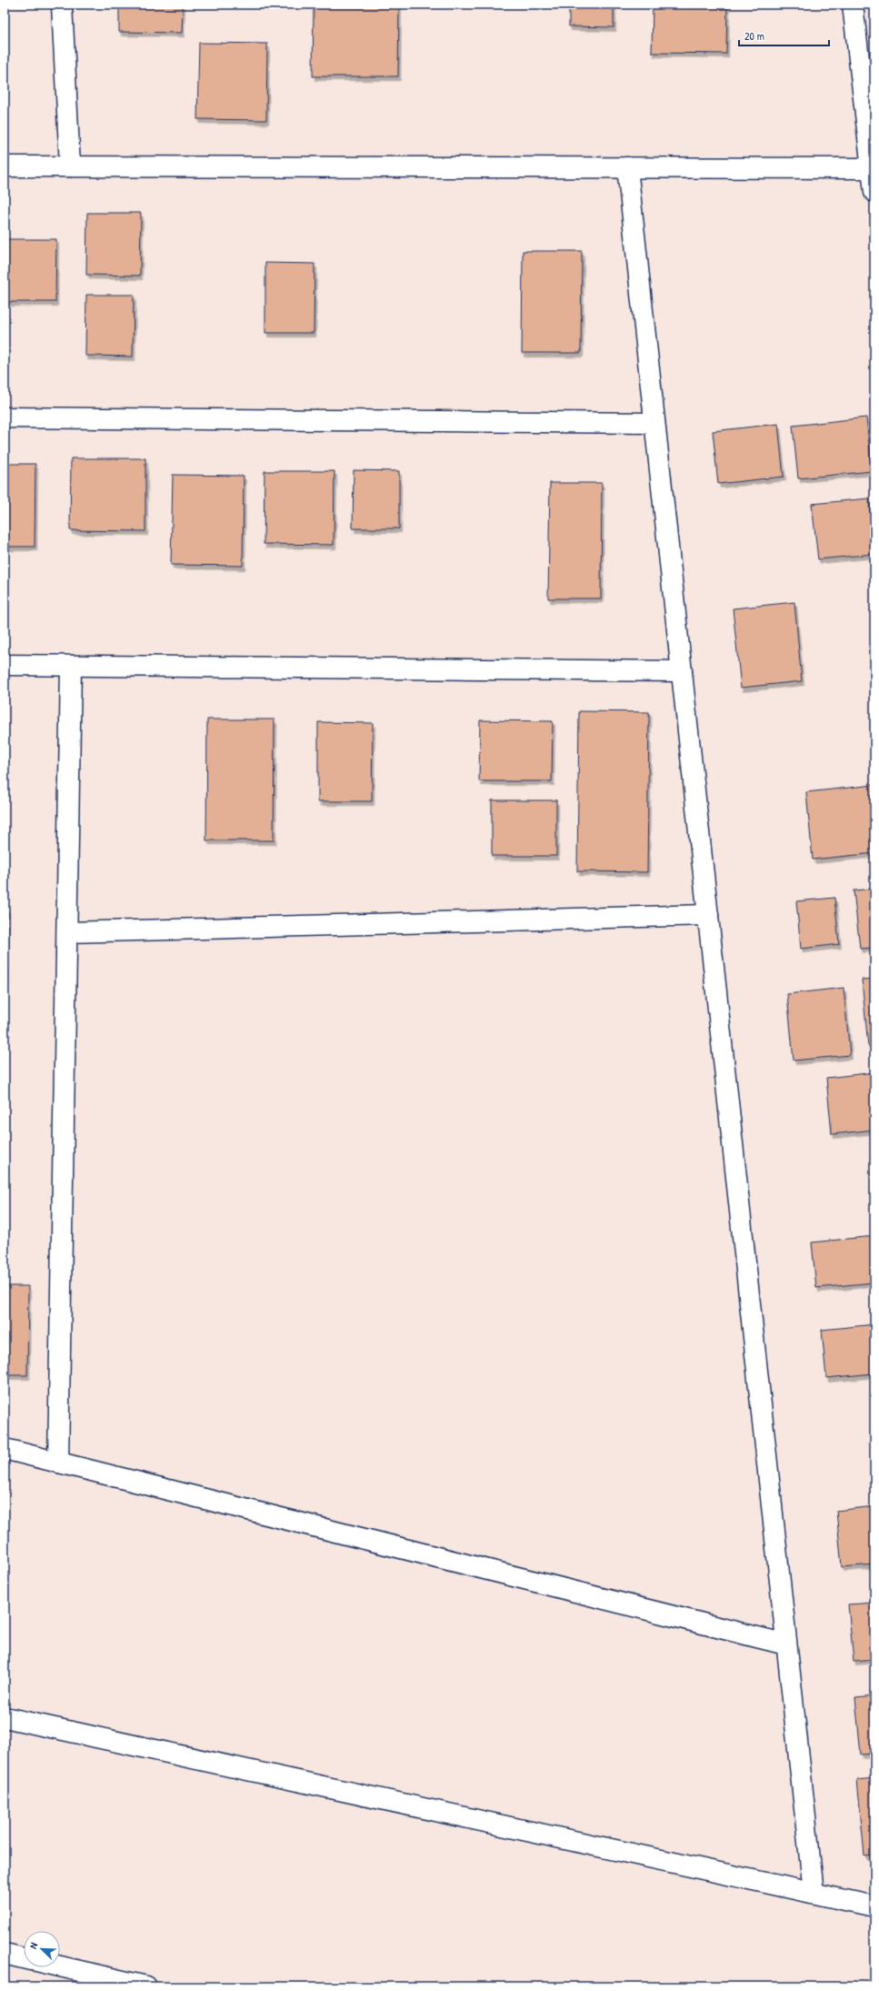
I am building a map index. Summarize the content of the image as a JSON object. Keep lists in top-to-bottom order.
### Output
{
  "scale_bar": "20 m",
  "north": "top left"
}
